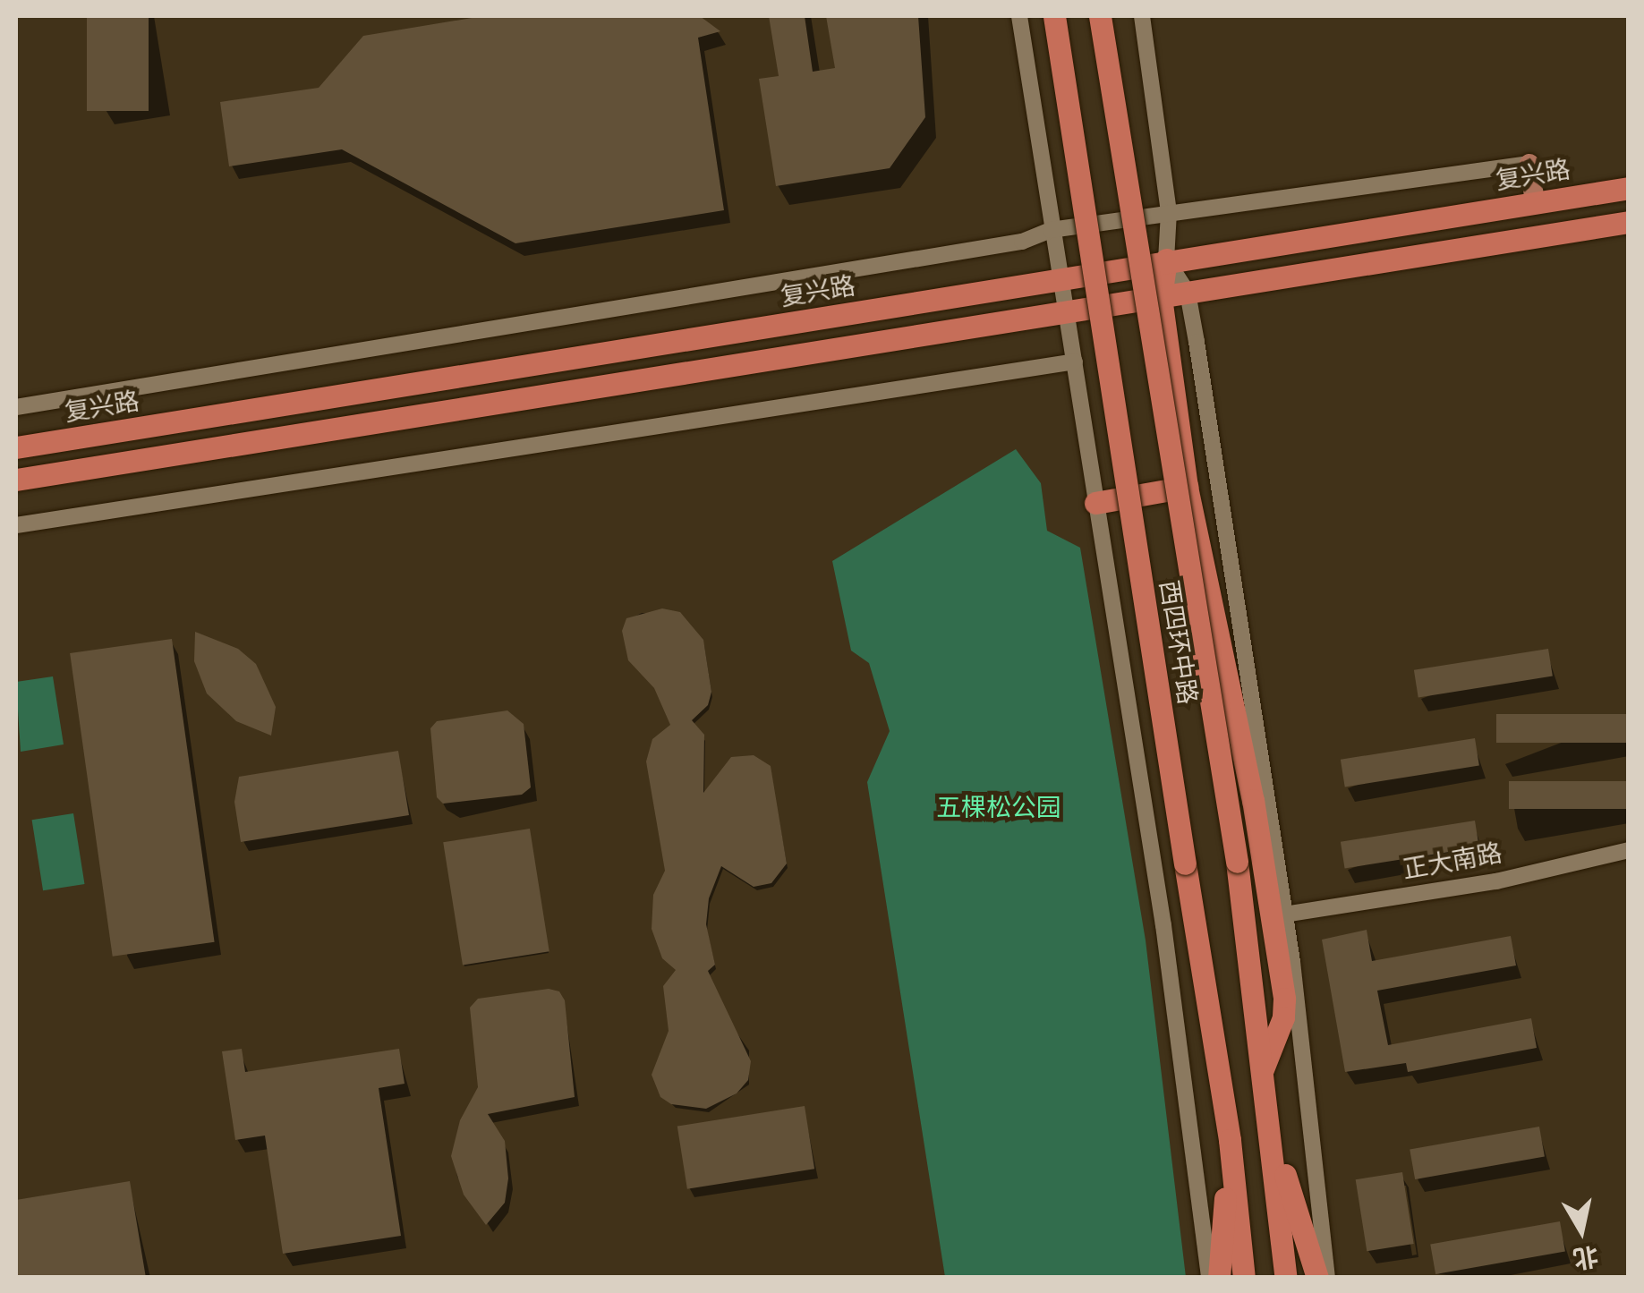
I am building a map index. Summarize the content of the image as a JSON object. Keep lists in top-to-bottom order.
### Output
{
  "streets": {
    "highway": ["复兴路", "西四环中路"],
    "street": ["正大南路"]
  },
  "parks": ["五棵松公园"],
  "north": "bottom"
}
